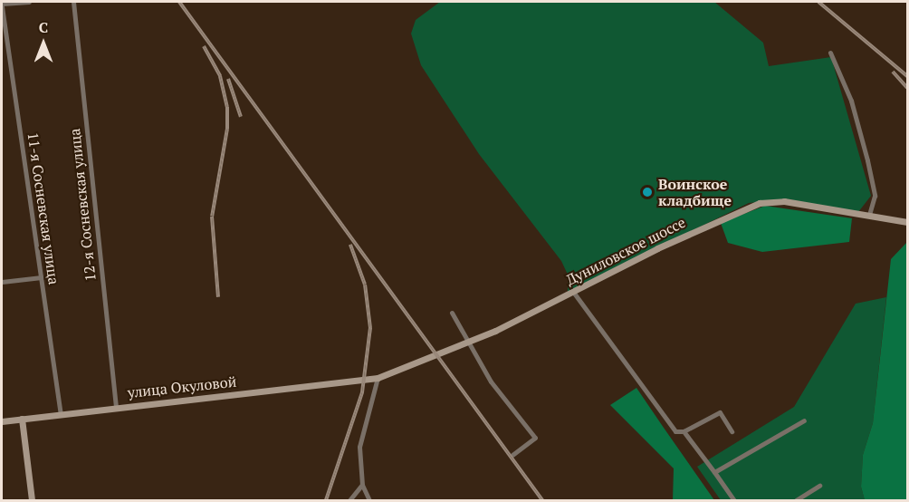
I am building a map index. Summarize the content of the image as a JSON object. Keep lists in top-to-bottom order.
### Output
{
  "streets": {
    "street": [
      "12-я Сосневская улица",
      "11-я Сосневская улица",
      "Дуниловское шоссе",
      "улица Окуловой"
    ]
  },
  "crossings": [
    ["12-я Сосневская улица", "улица Окуловой"],
    ["11-я Сосневская улица", "улица Окуловой"],
    ["Дуниловское шоссе", "улица Окуловой"]
  ],
  "places": ["Воинское кладбище"],
  "north": "top"
}
